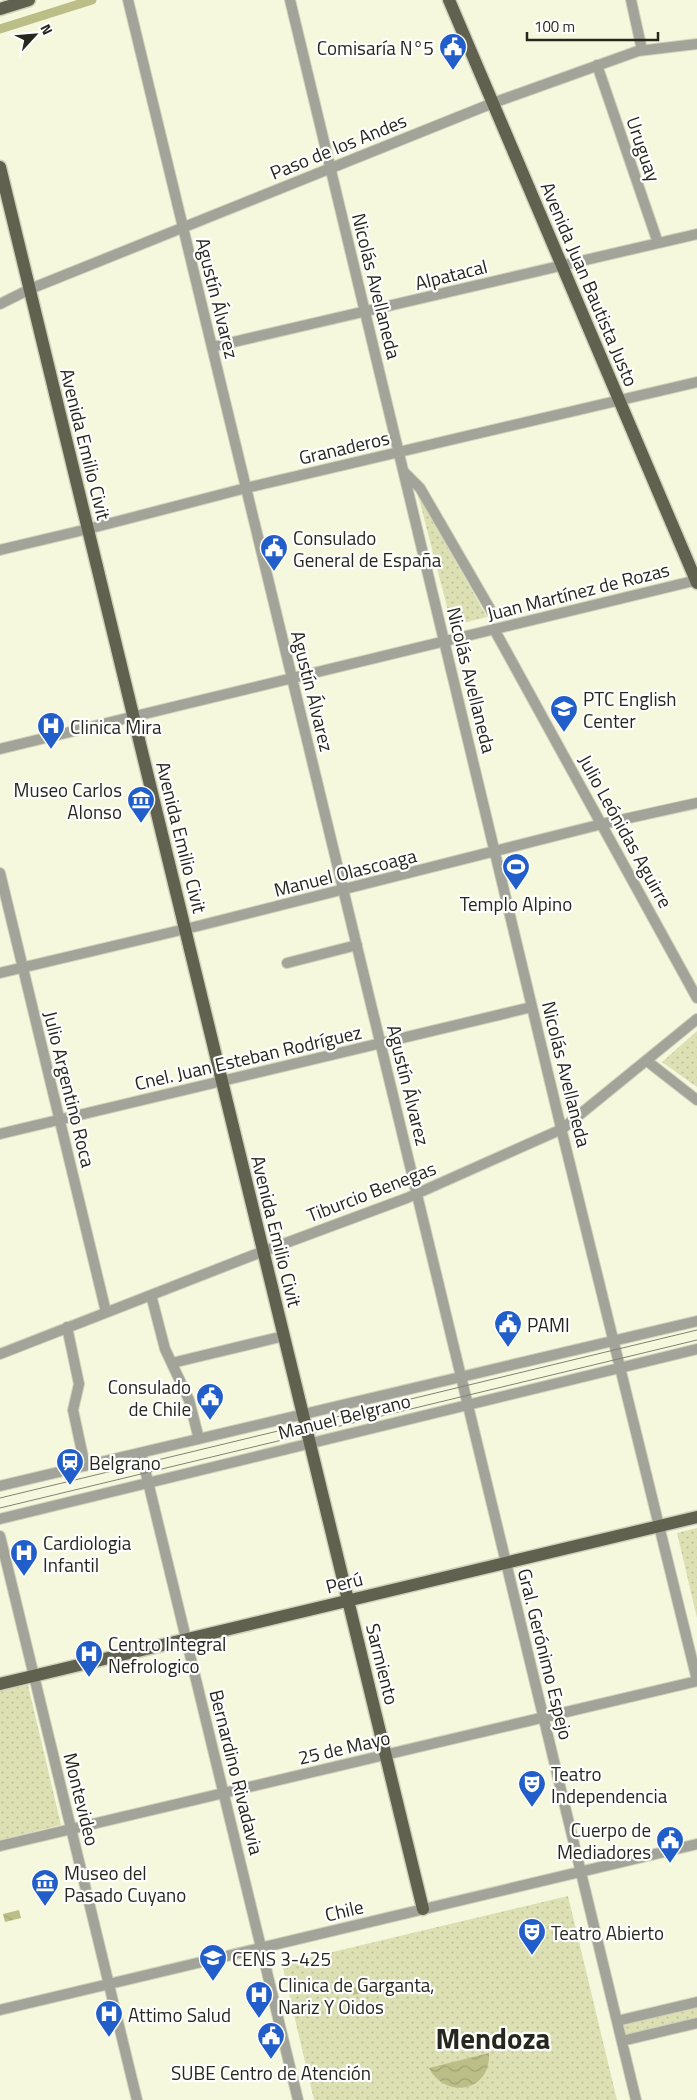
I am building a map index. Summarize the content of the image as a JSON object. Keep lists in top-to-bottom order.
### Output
{
  "streets": {
    "main road": [
      "Avenida Juan Bautista Justo",
      "Avenida Emilio Civit",
      "Perú",
      "Sarmiento"
    ],
    "street": [
      "Paso de los Andes",
      "Uruguay",
      "Alpatacal",
      "Nicolás Avellaneda",
      "Agustín Álvarez",
      "Granaderos",
      "Juan Martínez de Rozas",
      "Julio Leónidas Aguirre",
      "Manuel Olascoaga",
      "Cnel. Juan Esteban Rodríguez",
      "Julio Argentino Roca",
      "Tiburcio Benegas",
      "Manuel Belgrano",
      "Gral. Gerónimo Espejo",
      "25 de Mayo",
      "Bernardino Rivadavia",
      "Montevideo",
      "Chile"
    ]
  },
  "crossings": [
    ["Paso de los Andes", "Uruguay"],
    ["Paso de los Andes", "Avenida Juan Bautista Justo"],
    ["Paso de los Andes", "Nicolás Avellaneda"],
    ["Paso de los Andes", "Agustín Álvarez"],
    ["Paso de los Andes", "Avenida Emilio Civit"],
    ["Uruguay", "Alpatacal"],
    ["Alpatacal", "Avenida Juan Bautista Justo"],
    ["Alpatacal", "Nicolás Avellaneda"],
    ["Alpatacal", "Agustín Álvarez"],
    ["Avenida Juan Bautista Justo", "Granaderos"],
    ["Avenida Juan Bautista Justo", "Juan Martínez de Rozas"],
    ["Nicolás Avellaneda", "Granaderos"],
    ["Nicolás Avellaneda", "Juan Martínez de Rozas"],
    ["Nicolás Avellaneda", "Manuel Olascoaga"],
    ["Nicolás Avellaneda", "Cnel. Juan Esteban Rodríguez"],
    ["Nicolás Avellaneda", "Tiburcio Benegas"],
    ["Nicolás Avellaneda", "Manuel Belgrano"],
    ["Nicolás Avellaneda", "Perú"],
    ["Nicolás Avellaneda", "25 de Mayo"],
    ["Agustín Álvarez", "Granaderos"],
    ["Agustín Álvarez", "Juan Martínez de Rozas"],
    ["Agustín Álvarez", "Manuel Olascoaga"],
    ["Agustín Álvarez", "Cnel. Juan Esteban Rodríguez"],
    ["Agustín Álvarez", "Tiburcio Benegas"],
    ["Agustín Álvarez", "Manuel Belgrano"],
    ["Agustín Álvarez", "Gral. Gerónimo Espejo"],
    ["Avenida Emilio Civit", "Granaderos"],
    ["Avenida Emilio Civit", "Juan Martínez de Rozas"],
    ["Avenida Emilio Civit", "Manuel Olascoaga"],
    ["Avenida Emilio Civit", "Cnel. Juan Esteban Rodríguez"],
    ["Avenida Emilio Civit", "Tiburcio Benegas"],
    ["Avenida Emilio Civit", "Manuel Belgrano"],
    ["Avenida Emilio Civit", "Sarmiento"],
    ["Juan Martínez de Rozas", "Julio Leónidas Aguirre"],
    ["Julio Leónidas Aguirre", "Manuel Olascoaga"],
    ["Manuel Olascoaga", "Julio Argentino Roca"],
    ["Cnel. Juan Esteban Rodríguez", "Julio Argentino Roca"],
    ["Julio Argentino Roca", "Tiburcio Benegas"],
    ["Manuel Belgrano", "Gral. Gerónimo Espejo"],
    ["Manuel Belgrano", "Sarmiento"],
    ["Manuel Belgrano", "Bernardino Rivadavia"],
    ["Perú", "Gral. Gerónimo Espejo"],
    ["Perú", "Sarmiento"],
    ["Perú", "Bernardino Rivadavia"],
    ["Perú", "Montevideo"],
    ["Gral. Gerónimo Espejo", "25 de Mayo"],
    ["Gral. Gerónimo Espejo", "Chile"],
    ["Sarmiento", "25 de Mayo"],
    ["Sarmiento", "Chile"],
    ["25 de Mayo", "Bernardino Rivadavia"],
    ["25 de Mayo", "Montevideo"],
    ["Bernardino Rivadavia", "Chile"],
    ["Montevideo", "Chile"]
  ],
  "districts": ["Mendoza"],
  "places": {
    "public building": [
      "Comisaría N°5",
      "Consulado General de España",
      "PAMI",
      "Consulado de Chile",
      "Cuerpo de Mediadores",
      "SUBE Centro de Atención"
    ],
    "school or university": ["PTC English Center", "CENS 3-425"],
    "hospital": [
      "Clinica Mira",
      "Cardiologia Infantil",
      "Centro Integral Nefrologico",
      "Clinica de Garganta, Nariz Y Oidos",
      "Attimo Salud"
    ],
    "museum": ["Museo Carlos Alonso", "Museo del Pasado Cuyano"],
    "sports": ["Templo Alpino"],
    "station": ["Belgrano"],
    "theatre": ["Teatro Independencia", "Teatro Abierto"]
  },
  "scale_bar": "100 m",
  "north": "top right"
}
